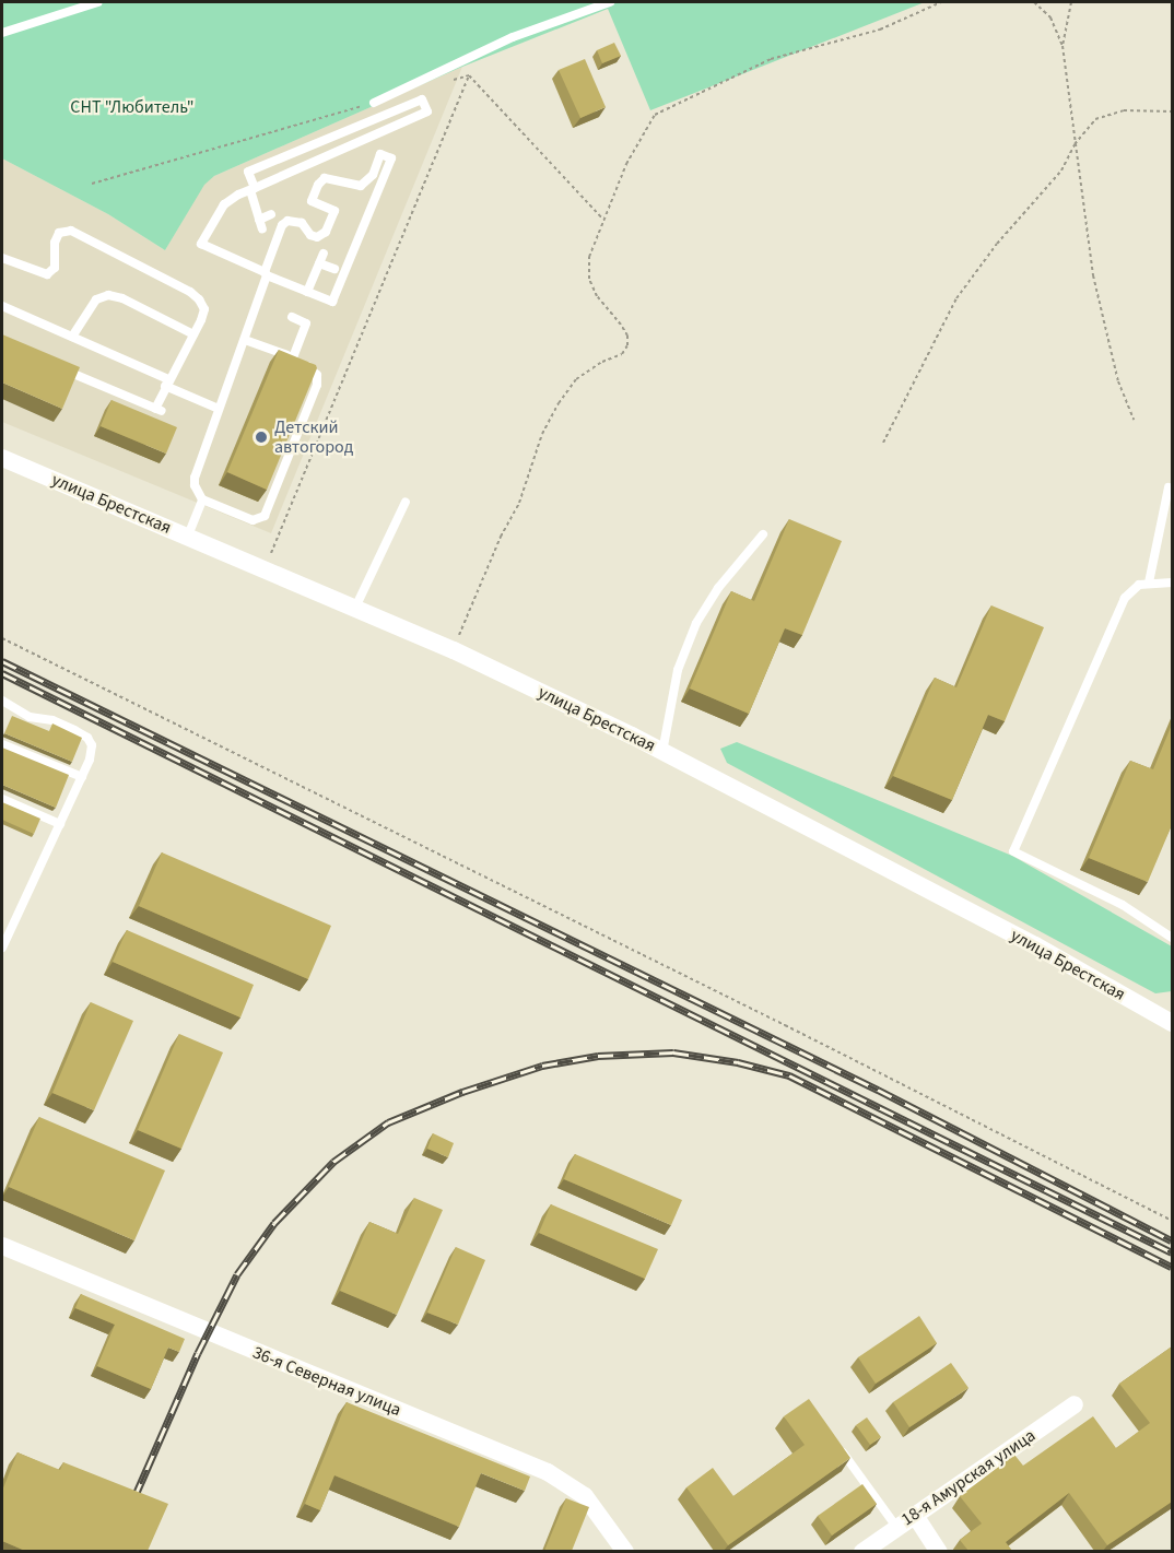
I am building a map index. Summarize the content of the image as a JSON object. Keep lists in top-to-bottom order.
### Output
{
  "streets": {
    "street": ["улица Брестская", "36-я Северная улица", "18-я Амурская улица"]
  },
  "parks": ["СНТ \"Любитель\""],
  "places": ["Детский автогород"]
}
